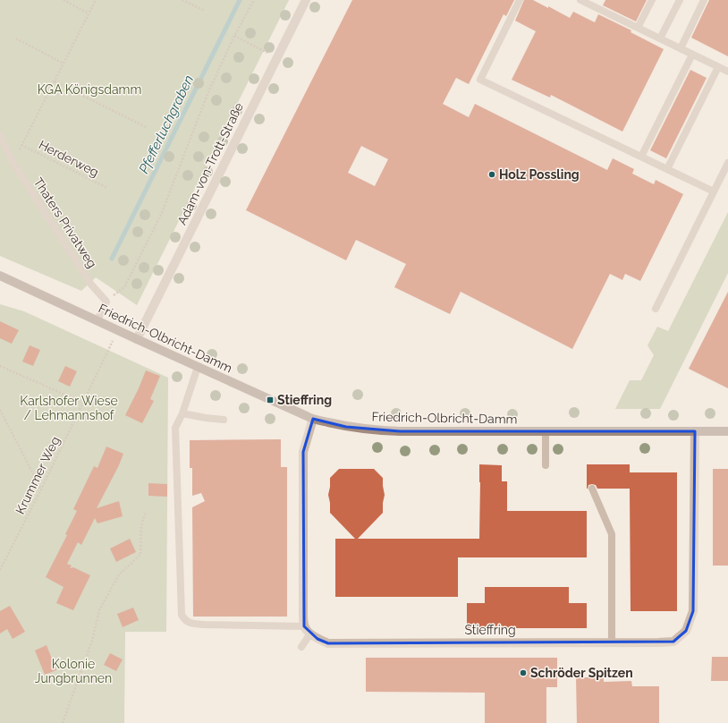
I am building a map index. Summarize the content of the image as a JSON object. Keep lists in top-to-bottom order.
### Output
{
  "streets": {
    "street": ["Adam-von-Trott-Straße", "Friedrich-Olbricht-Damm", "Stieffring"],
    "lane": ["Thaters Privatweg"],
    "path": ["Herderweg", "Krummer Weg"]
  },
  "crossings": [
    ["Adam-von-Trott-Straße", "Friedrich-Olbricht-Damm"],
    ["Friedrich-Olbricht-Damm", "Krummer Weg"],
    ["Friedrich-Olbricht-Damm", "Stieffring"]
  ],
  "water": ["Pfefferluchgraben"],
  "parks": ["KGA Königsdamm", "Karlshofer Wiese / Lehmannshof", "Kolonie Jungbrunnen"],
  "places": {
    "other": ["Holz Possling", "Schröder Spitzen"],
    "transit": ["Stieffring"]
  }
}
